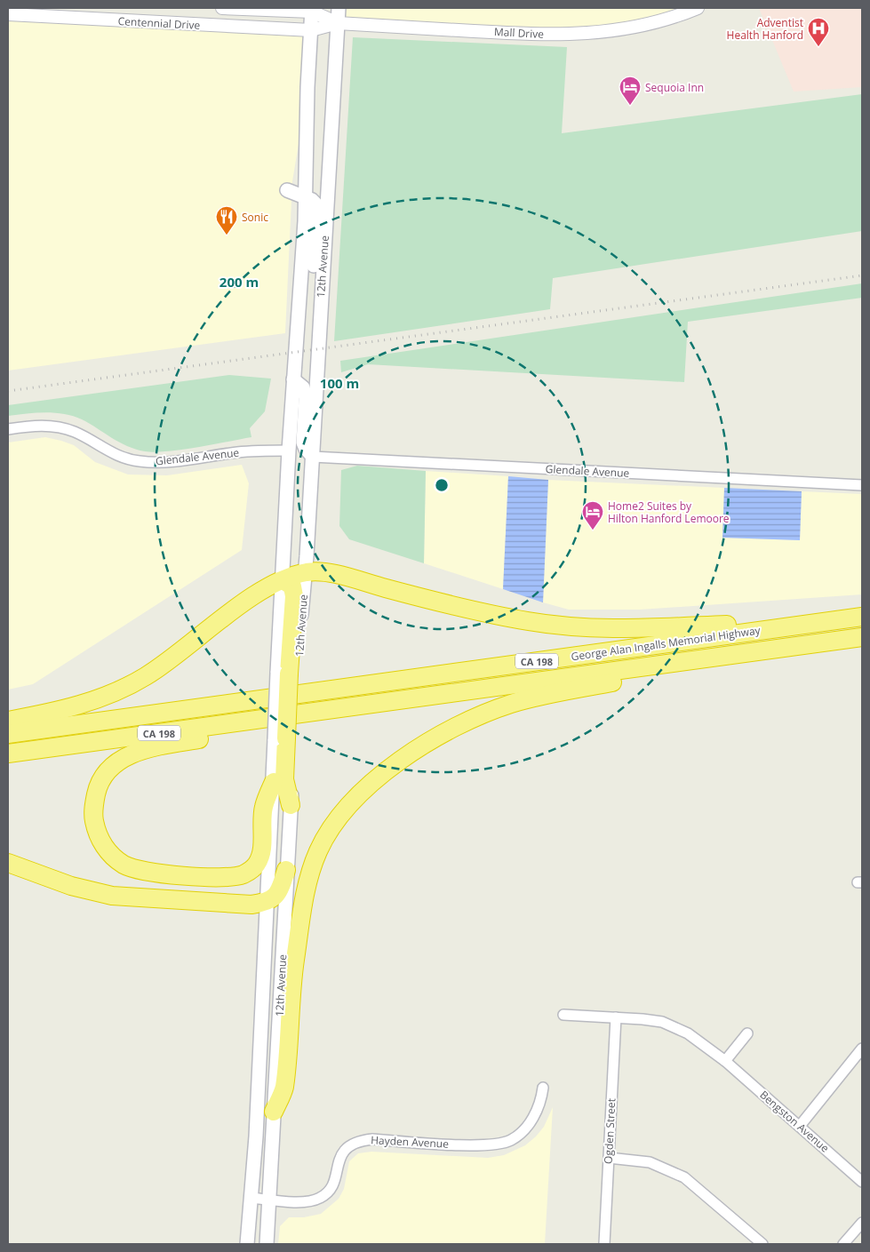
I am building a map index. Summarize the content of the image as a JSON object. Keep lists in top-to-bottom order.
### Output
{
  "streets": {
    "highway": ["George Alan Ingalls Memorial Highway", "CA 198"],
    "main road": ["12th Avenue"],
    "street": [
      "Centennial Drive",
      "Mall Drive",
      "Glendale Avenue",
      "Bengston Avenue",
      "Ogden Street",
      "Hayden Avenue"
    ]
  },
  "crossings": [
    ["Centennial Drive", "Mall Drive"],
    ["Centennial Drive", "12th Avenue"],
    ["Mall Drive", "12th Avenue"],
    ["12th Avenue", "Glendale Avenue"],
    ["12th Avenue", "Hayden Avenue"],
    ["George Alan Ingalls Memorial Highway", "CA 198"],
    ["Bengston Avenue", "Ogden Street"]
  ],
  "places": {
    "hospital": ["Adventist Health Hanford"],
    "hotel": ["Sequoia Inn", "Home2 Suites by Hilton Hanford Lemoore"],
    "restaurant": ["Sonic"]
  },
  "rings": ["200 m", "100 m"]
}
